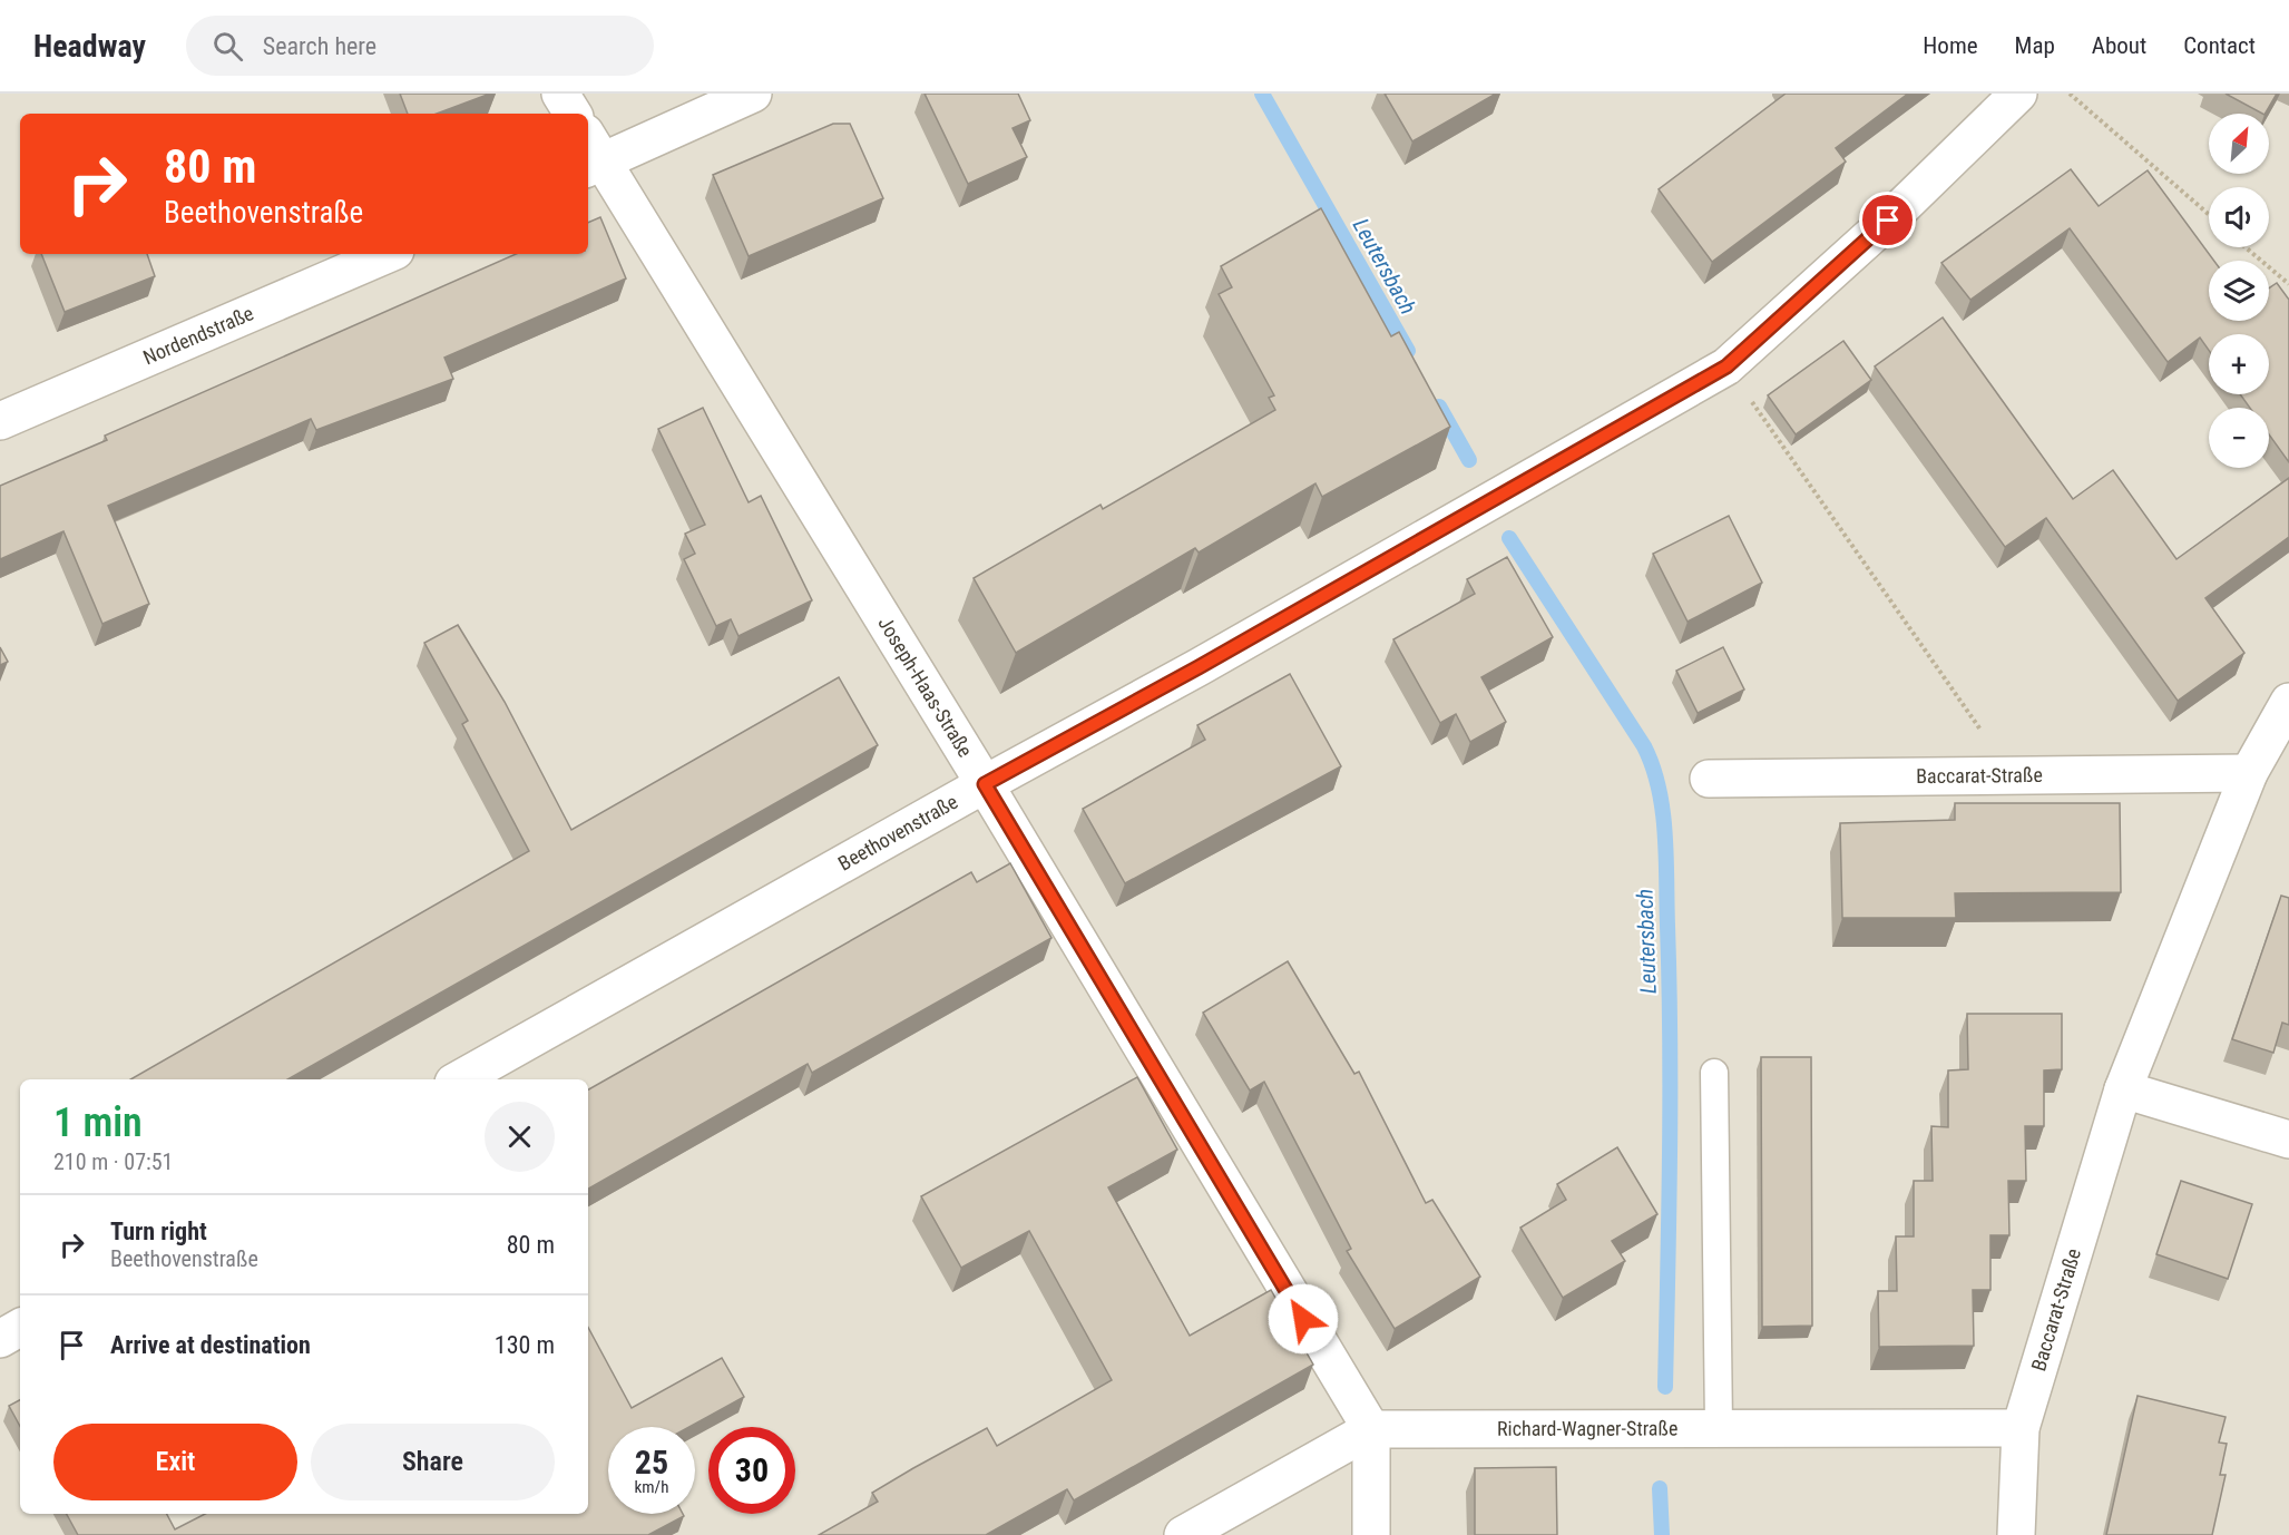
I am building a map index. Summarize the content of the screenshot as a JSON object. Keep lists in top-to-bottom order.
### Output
{
  "streets": {
    "street": [
      "Nordendstraße",
      "Joseph-Haas-Straße",
      "Baccarat-Straße",
      "Beethovenstraße",
      "Richard-Wagner-Straße"
    ]
  },
  "crossings": [
    ["Joseph-Haas-Straße", "Beethovenstraße"],
    ["Joseph-Haas-Straße", "Richard-Wagner-Straße"],
    ["Baccarat-Straße", "Richard-Wagner-Straße"]
  ],
  "water": ["Leutersbach"],
  "north": "top right",
  "page": {
    "header": "Headway",
    "search": "Search here",
    "nav": [
      "Home",
      "Map",
      "About",
      "Contact"
    ],
    "map_buttons": ["+", "−"],
    "turn": ["80 m", "Beethovenstraße"],
    "heading": ["1 min", "210 m · 07:51"],
    "list": [
      {
        "name": "Turn right",
        "note": "Beethovenstraße",
        "value": "80 m"
      },
      {
        "name": "Arrive at destination",
        "value": "130 m"
      }
    ],
    "buttons": ["Exit", "Share"],
    "speed": "25 km/h",
    "limit": "30"
  }
}
